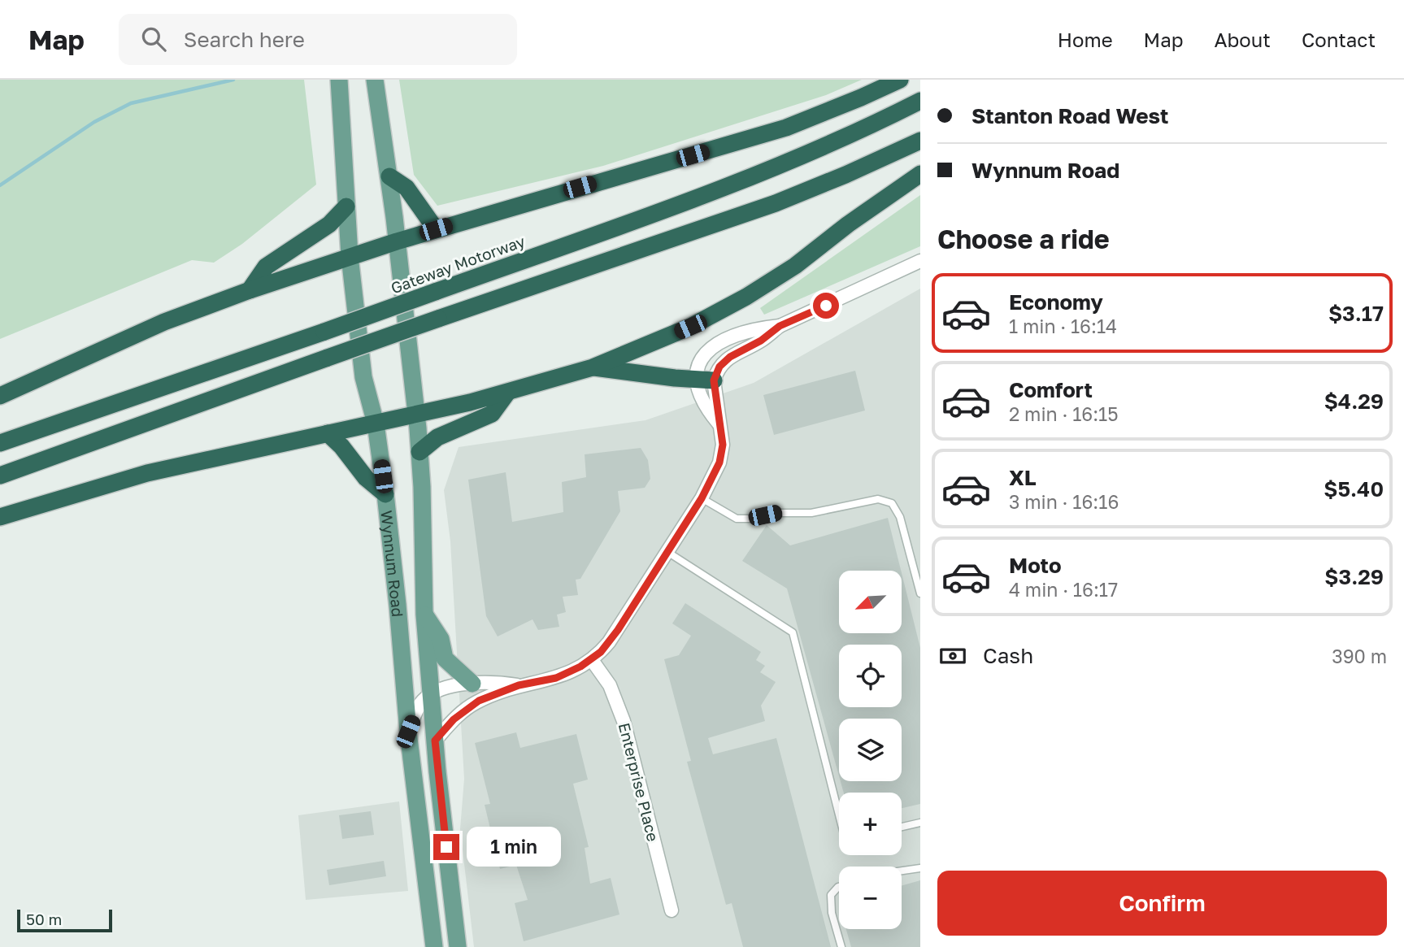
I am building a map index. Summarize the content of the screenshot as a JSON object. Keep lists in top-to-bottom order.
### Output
{
  "streets": {
    "highway": ["Gateway Motorway"],
    "main road": ["Wynnum Road"],
    "street": ["Enterprise Place"]
  },
  "scale_bar": "50 m",
  "north": "bottom left",
  "page": {
    "header": "Map",
    "search": "Search here",
    "nav": [
      "Home",
      "Map",
      "About",
      "Contact"
    ],
    "banner": ["Stanton Road West", "Wynnum Road"],
    "heading": "Choose a ride",
    "list": [
      {
        "name": "Economy",
        "note": "1 min · 16:14",
        "value": "$3.17"
      },
      {
        "name": "Comfort",
        "note": "2 min · 16:15",
        "value": "$4.29"
      },
      {
        "name": "XL",
        "note": "3 min · 16:16",
        "value": "$5.40"
      },
      {
        "name": "Moto",
        "note": "4 min · 16:17",
        "value": "$3.29"
      }
    ],
    "map_buttons": ["+", "−"],
    "pay": ["Cash", "390 m"],
    "bubble": "1 min",
    "buttons": "Confirm",
    "scale": "50 m"
  }
}
